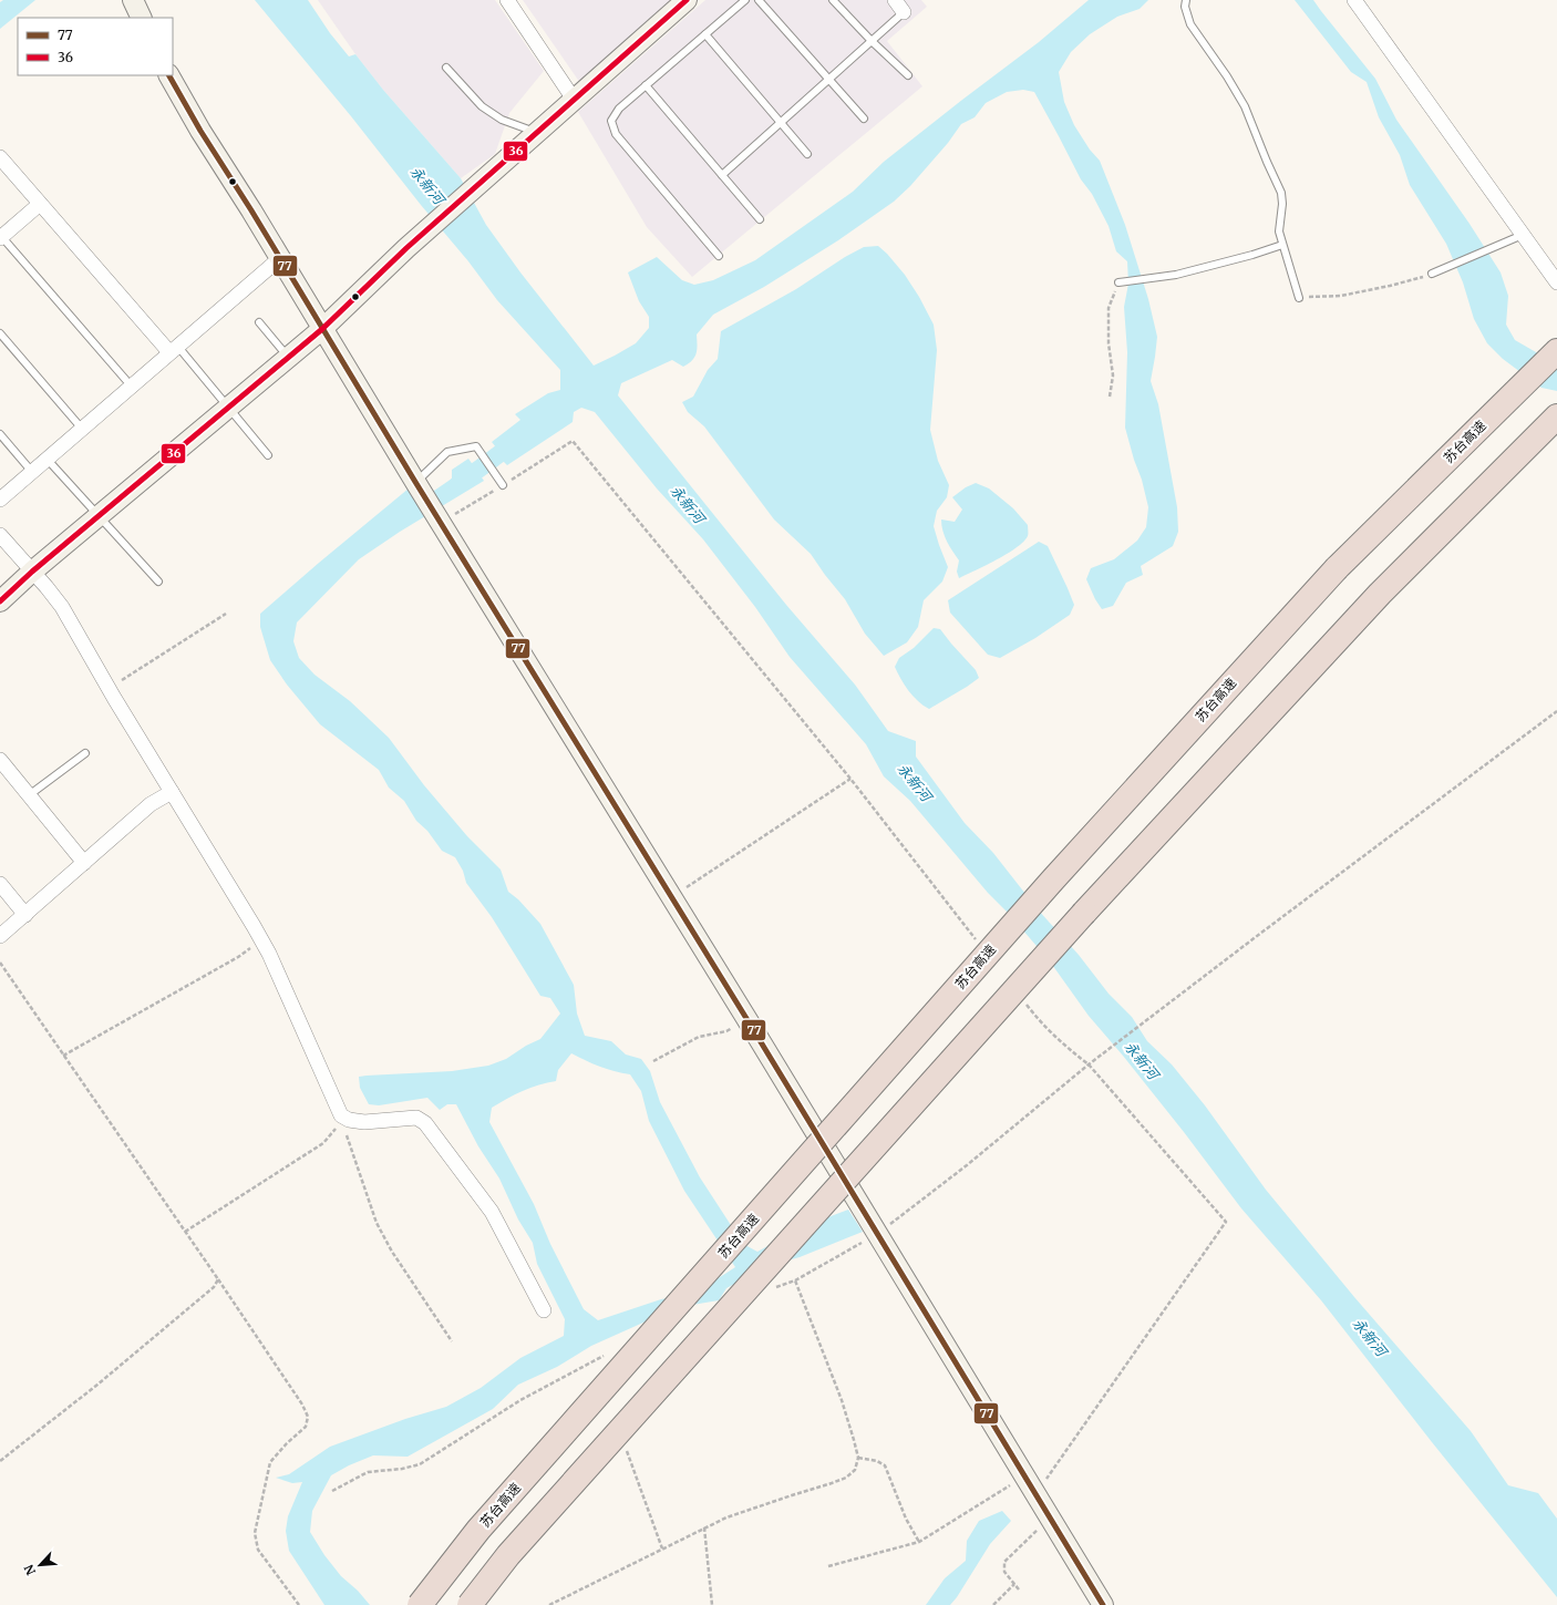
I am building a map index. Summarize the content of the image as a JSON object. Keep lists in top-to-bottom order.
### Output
{
  "streets": {
    "highway": ["苏台高速"]
  },
  "water": ["永新河"],
  "lines": ["transit line 36", "transit line 77"],
  "legend": ["77", "36"],
  "north": "bottom left"
}
